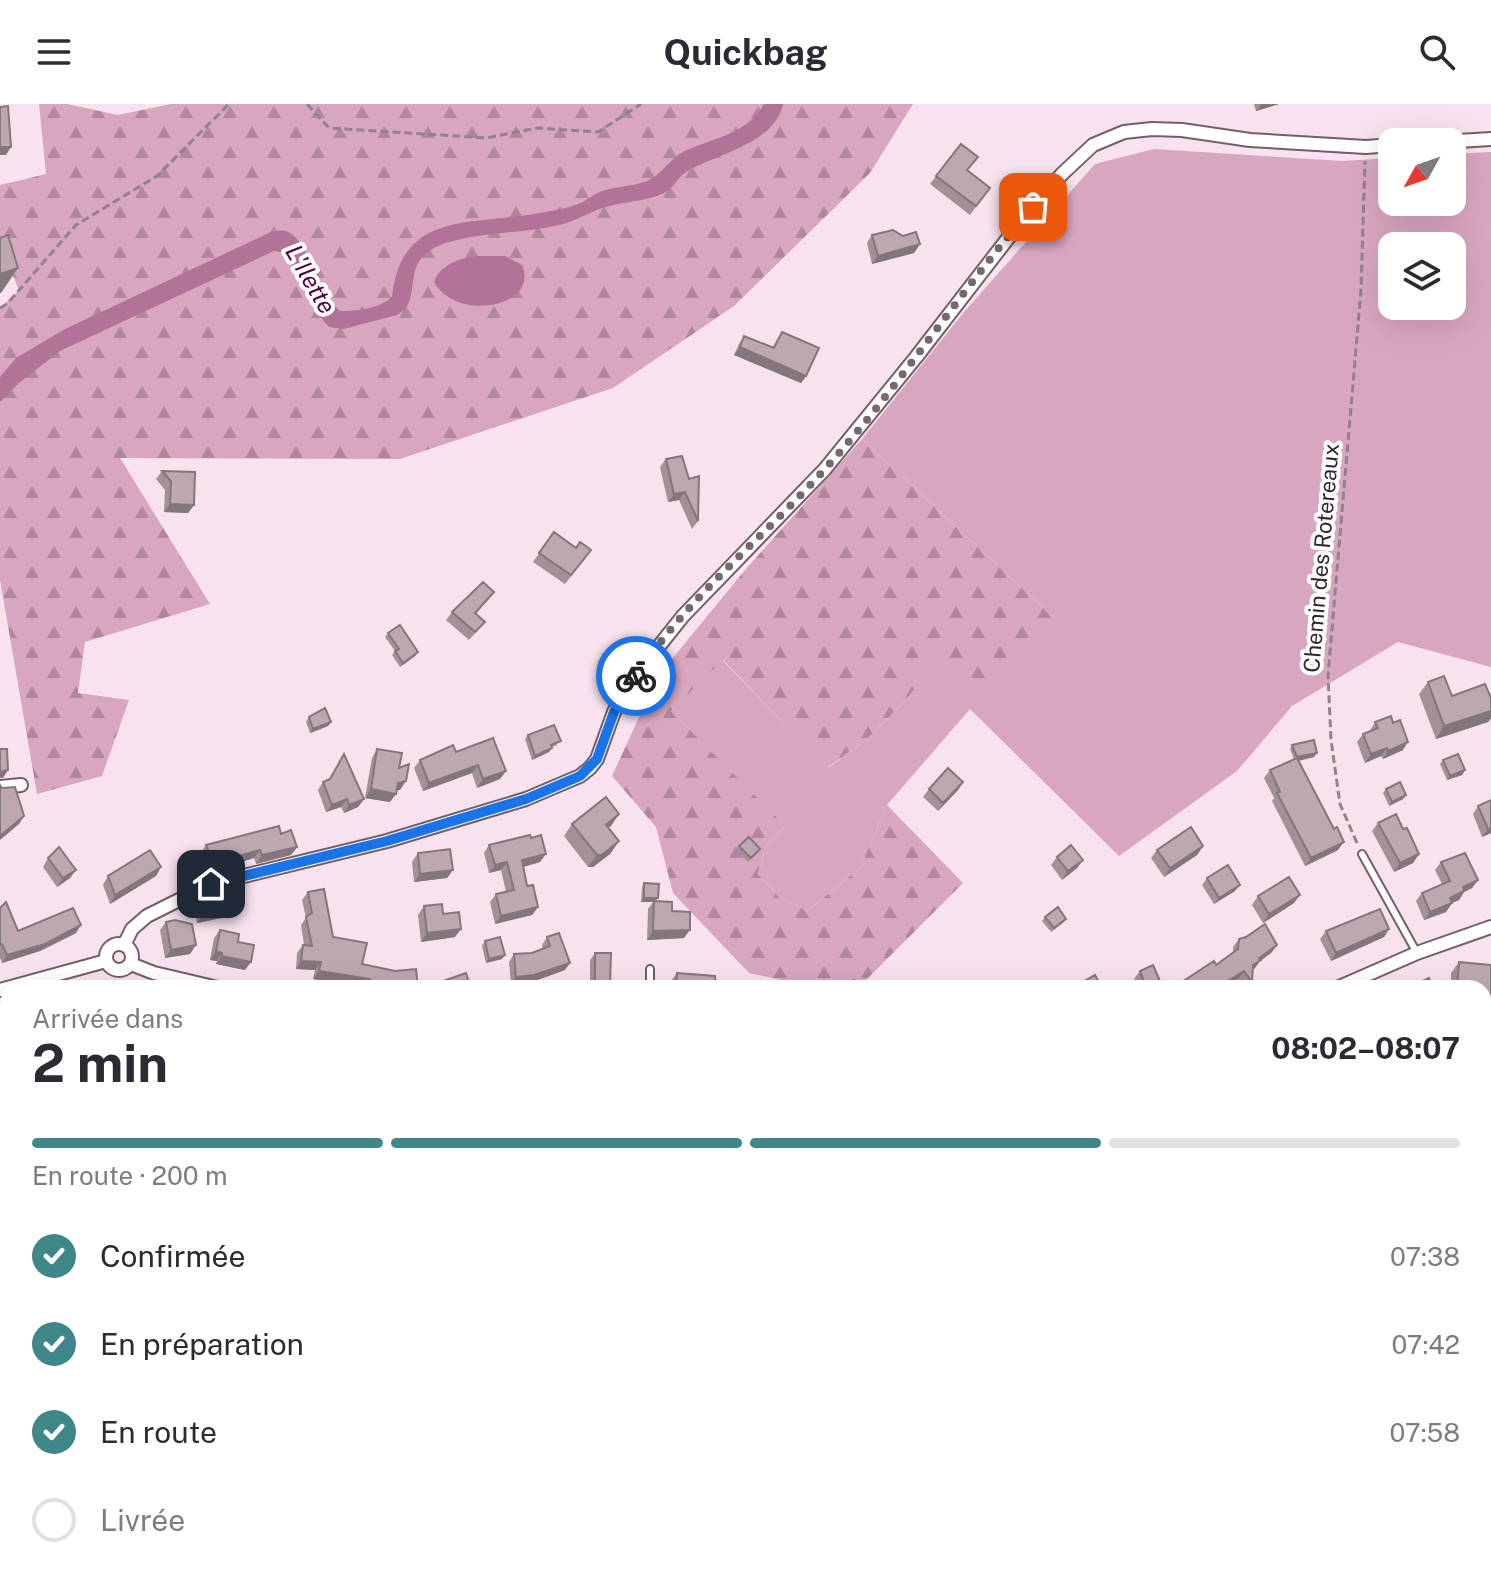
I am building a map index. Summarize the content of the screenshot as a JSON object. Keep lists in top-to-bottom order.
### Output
{
  "streets": {
    "path": ["Chemin des Rotereaux"]
  },
  "water": ["L'Ilette"],
  "north": "bottom left",
  "page": {
    "header": "Quickbag",
    "heading": ["2 min", "Arrivée dans", "08:02–08:07"],
    "bar": "En route · 200 m",
    "list": [
      ["Confirmée", "07:38"],
      ["En préparation", "07:42"],
      ["En route", "07:58"],
      "Livrée"
    ]
  }
}
